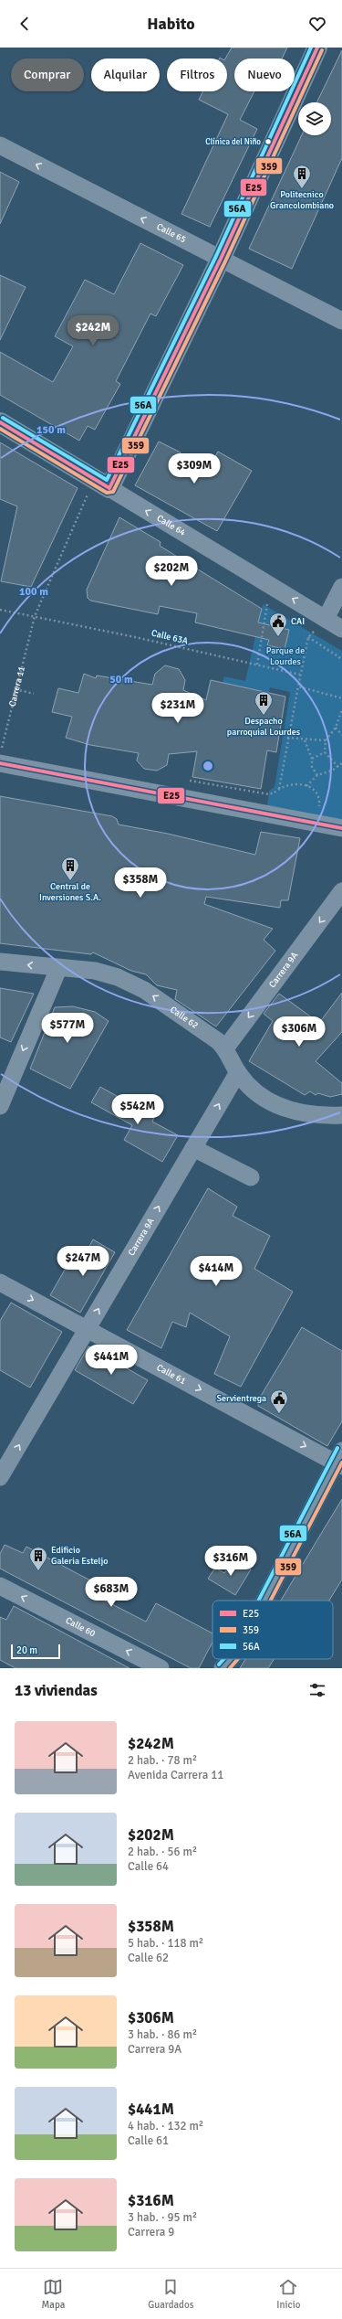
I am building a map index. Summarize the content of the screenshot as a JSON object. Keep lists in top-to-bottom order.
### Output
{
  "streets": {
    "main road": ["Calle 64"],
    "street": [
      "Calle 65",
      "Carrera 9A",
      "Calle 62",
      "Calle 61",
      "Calle 60"
    ],
    "path": ["Calle 63A", "Carrera 11"]
  },
  "crossings": [
    ["Calle 64", "Carrera 11"],
    ["Calle 63A", "Carrera 11"],
    ["Carrera 9A", "Calle 62"],
    ["Carrera 9A", "Calle 61"]
  ],
  "one_way": [
    "Calle 65",
    "Calle 64",
    "Calle 62",
    "Calle 61",
    "Calle 60"
  ],
  "parks": ["Parque de Lourdes"],
  "places": {
    "other": ["Clínica del Niño"],
    "building": [
      "Politecnico Grancolombiano",
      "Despacho parroquial Lourdes",
      "Central de Inversiones S.A.",
      "Edificio Galeria Esteljo"
    ],
    "public building": ["CAI", "Servientrega"]
  },
  "lines": ["transit line E25", "transit line 56A", "transit line 359"],
  "legend": ["E25", "359", "56A"],
  "scale_bar": "20 m",
  "page": {
    "header": "Habito",
    "chip": [
      "Comprar",
      "Alquilar",
      "Filtros",
      "Nuevo"
    ],
    "price": [
      "$242M",
      "$309M",
      "$202M",
      "$231M",
      "$358M",
      "$577M",
      "$306M",
      "$542M",
      "$247M",
      "$414M",
      "$441M",
      "$316M",
      "$683M"
    ],
    "scale": "20 m",
    "heading": "13 viviendas",
    "list": [
      {
        "name": "$242M",
        "note": "2 hab. · 78 m² · Avenida Carrera 11"
      },
      {
        "name": "$202M",
        "note": "2 hab. · 56 m² · Calle 64"
      },
      {
        "name": "$358M",
        "note": "5 hab. · 118 m² · Calle 62"
      },
      {
        "name": "$306M",
        "note": "3 hab. · 86 m² · Carrera 9A"
      },
      {
        "name": "$441M",
        "note": "4 hab. · 132 m² · Calle 61"
      },
      {
        "name": "$316M",
        "note": "3 hab. · 95 m² · Carrera 9"
      }
    ],
    "tabs": ["Mapa", "Guardados", "Inicio"]
  },
  "rings": ["150 m", "100 m", "50 m"]
}
